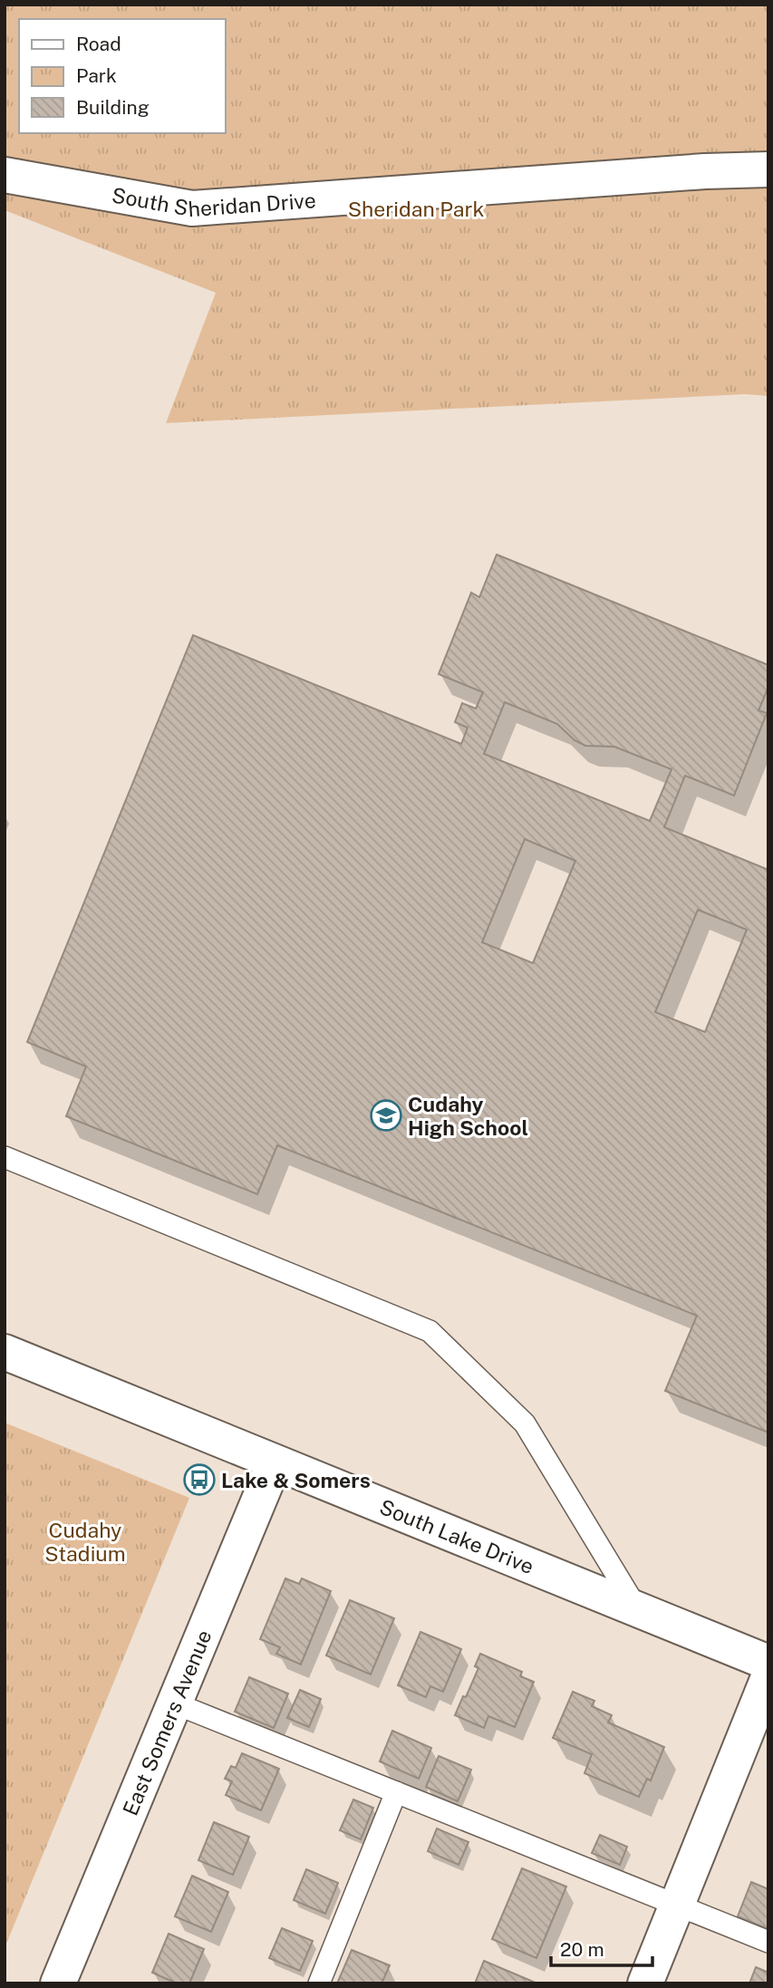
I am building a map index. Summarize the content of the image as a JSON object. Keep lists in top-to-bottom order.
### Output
{
  "streets": {
    "street": ["South Sheridan Drive", "South Lake Drive", "East Somers Avenue"]
  },
  "crossings": [
    ["South Lake Drive", "East Somers Avenue"]
  ],
  "parks": ["Sheridan Park", "Cudahy Stadium"],
  "places": {
    "school or university": ["Cudahy High School"],
    "bus stop": ["Lake & Somers"]
  },
  "legend": ["Road", "Park", "Building"],
  "scale_bar": "20 m"
}
